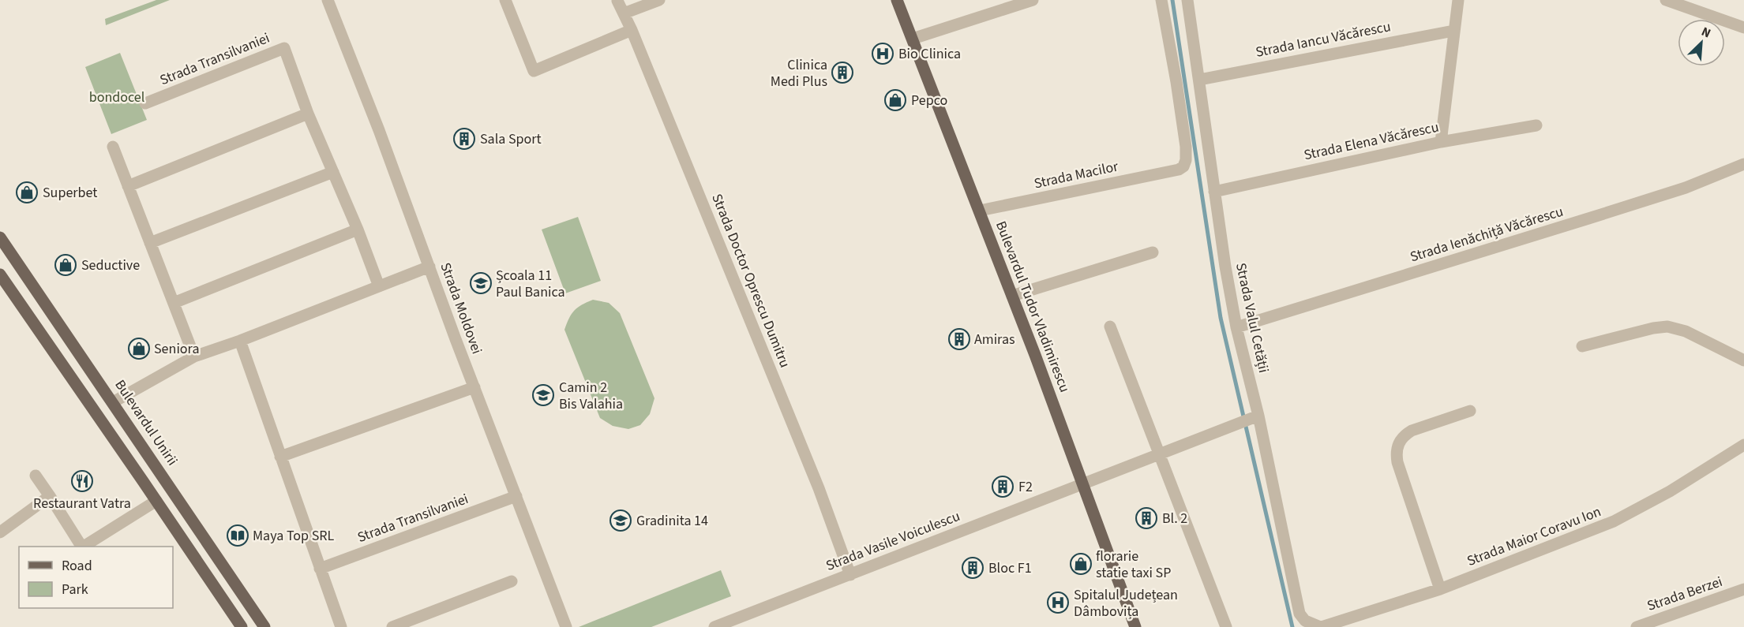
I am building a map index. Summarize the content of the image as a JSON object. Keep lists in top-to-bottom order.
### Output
{
  "streets": {
    "main road": ["Bulevardul Tudor Vladimirescu", "Bulevardul Unirii"],
    "street": [
      "Strada Iancu Văcărescu",
      "Strada Transilvaniei",
      "Strada Elena Văcărescu",
      "Strada Macilor",
      "Strada Ienăchiță Văcărescu",
      "Strada Doctor Oprescu Dumitru",
      "Strada Moldovei",
      "Strada Valul Cetății",
      "Strada Maior Coravu Ion",
      "Strada Vasile Voiculescu",
      "Strada Berzei"
    ]
  },
  "crossings": [
    ["Strada Iancu Văcărescu", "Strada Valul Cetății"],
    ["Strada Transilvaniei", "Strada Moldovei"],
    ["Strada Elena Văcărescu", "Strada Valul Cetății"],
    ["Strada Macilor", "Bulevardul Tudor Vladimirescu"],
    ["Strada Ienăchiță Văcărescu", "Strada Valul Cetății"],
    ["Strada Doctor Oprescu Dumitru", "Strada Vasile Voiculescu"],
    ["Bulevardul Tudor Vladimirescu", "Strada Vasile Voiculescu"],
    ["Strada Valul Cetății", "Strada Maior Coravu Ion"],
    ["Strada Valul Cetății", "Strada Vasile Voiculescu"]
  ],
  "parks": ["bondocel"],
  "places": {
    "hospital": ["Bio Clinica", "Spitalul Județean Dâmbovița"],
    "building": [
      "Clinica Medi Plus",
      "Sala Sport",
      "Amiras",
      "F2",
      "Bl. 2",
      "Bloc F1"
    ],
    "shop": [
      "Pepco",
      "Superbet",
      "Seductive",
      "Seniora",
      "florarie statie taxi SP"
    ],
    "school or university": ["Școala 11 Paul Banica", "Camin 2 Bis Valahia", "Gradinita 14"],
    "restaurant": ["Restaurant Vatra"],
    "library": ["Maya Top SRL"]
  },
  "legend": ["Road", "Park"],
  "north": "top right"
}
